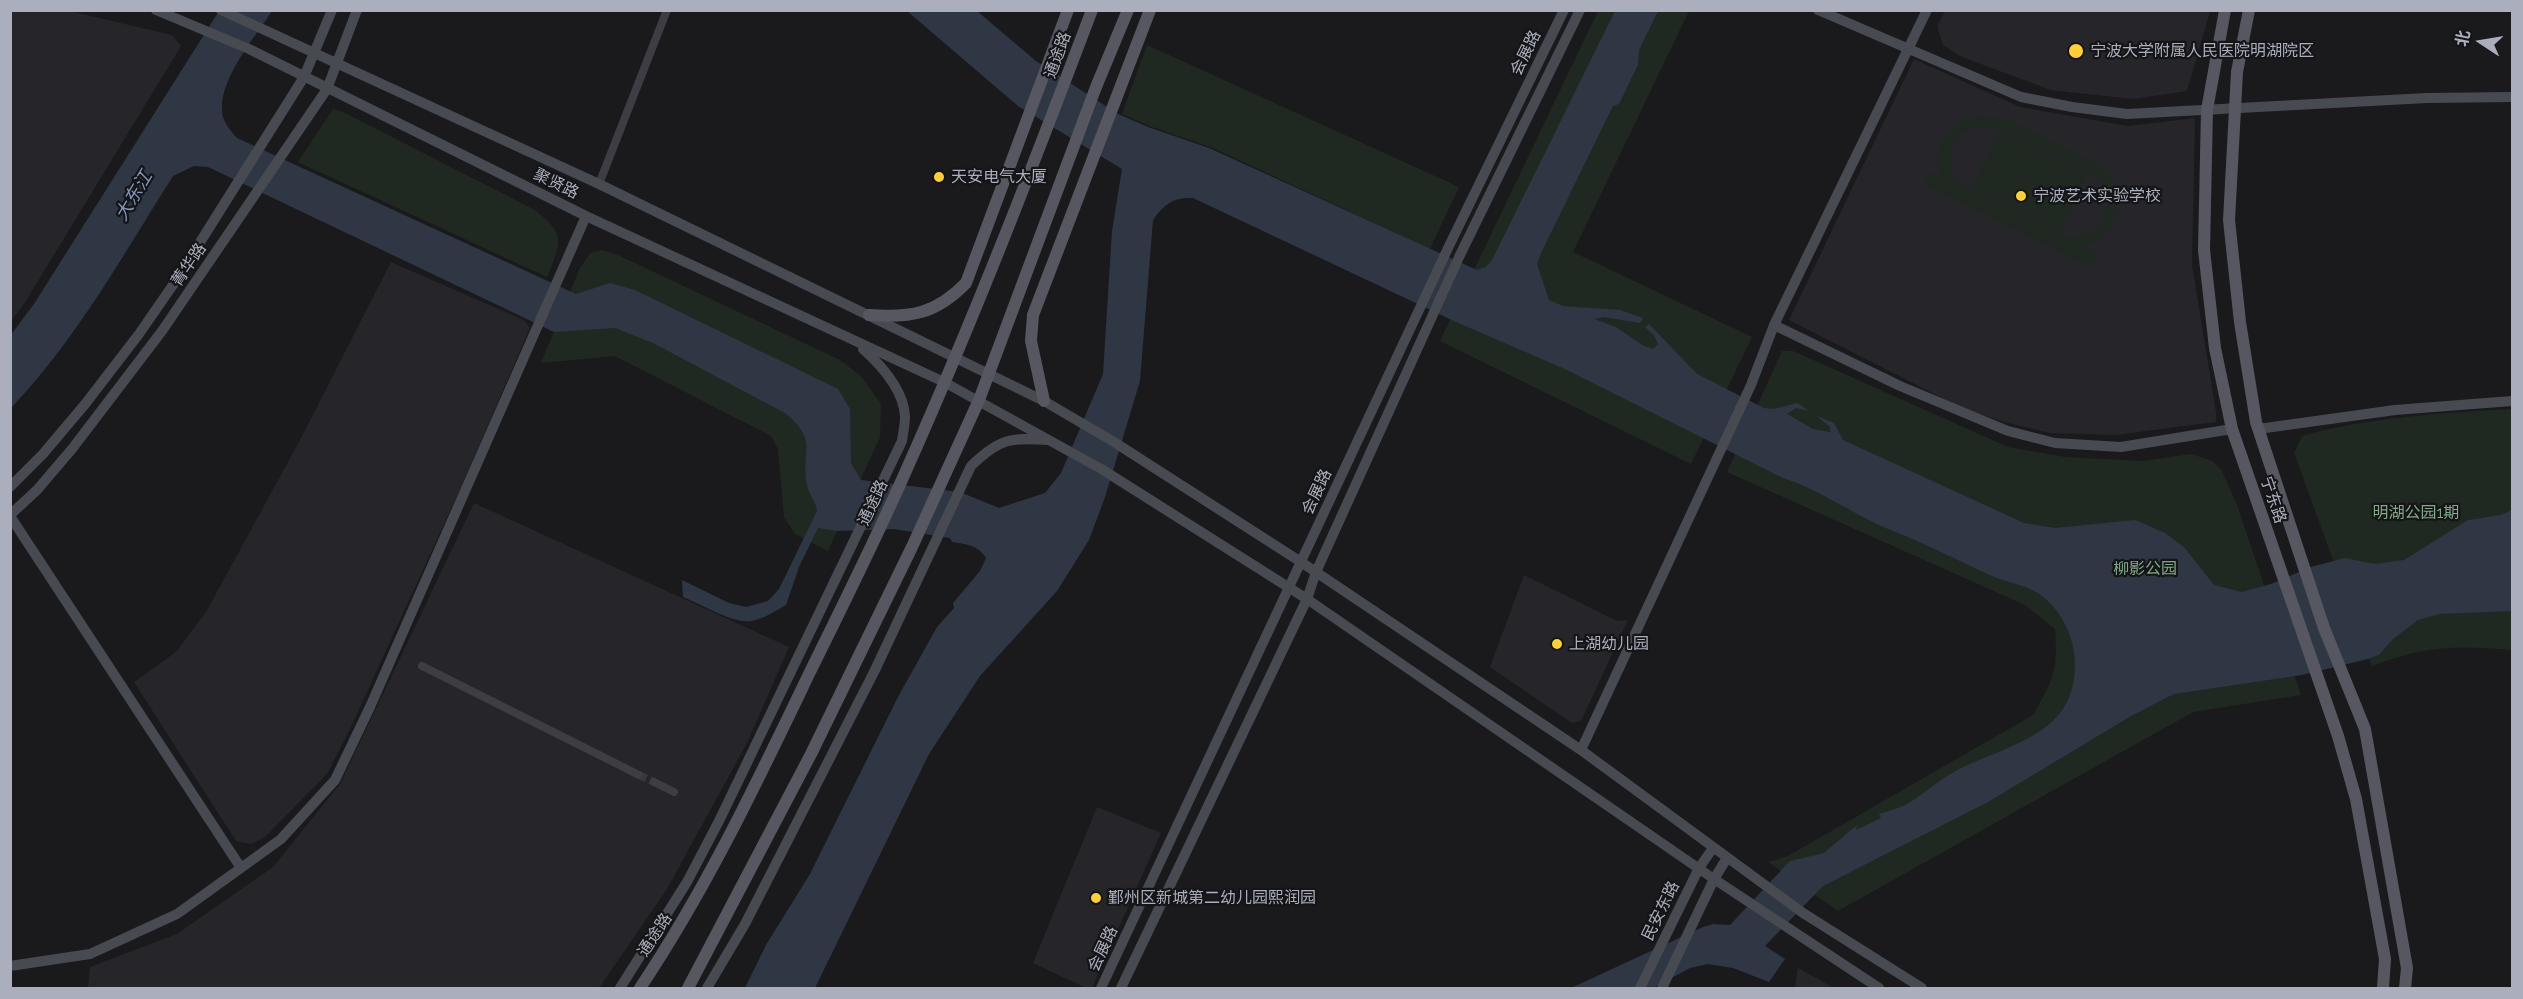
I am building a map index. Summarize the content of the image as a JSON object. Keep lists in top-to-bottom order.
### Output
{
  "streets": {
    "main road": ["通途路", "宁东路"],
    "street": [
      "会展路",
      "聚贤路",
      "菁华路",
      "民安东路"
    ]
  },
  "crossings": [
    ["会展路", "聚贤路"],
    ["通途路", "聚贤路"],
    ["聚贤路", "菁华路"],
    ["聚贤路", "民安东路"]
  ],
  "water": ["大东江"],
  "parks": ["明湖公园1期", "柳影公园"],
  "places": [
    "宁波大学附属人民医院明湖院区",
    "天安电气大厦",
    "宁波艺术实验学校",
    "上湖幼儿园",
    "鄞州区新城第二幼儿园熙润园"
  ],
  "north": "left"
}
